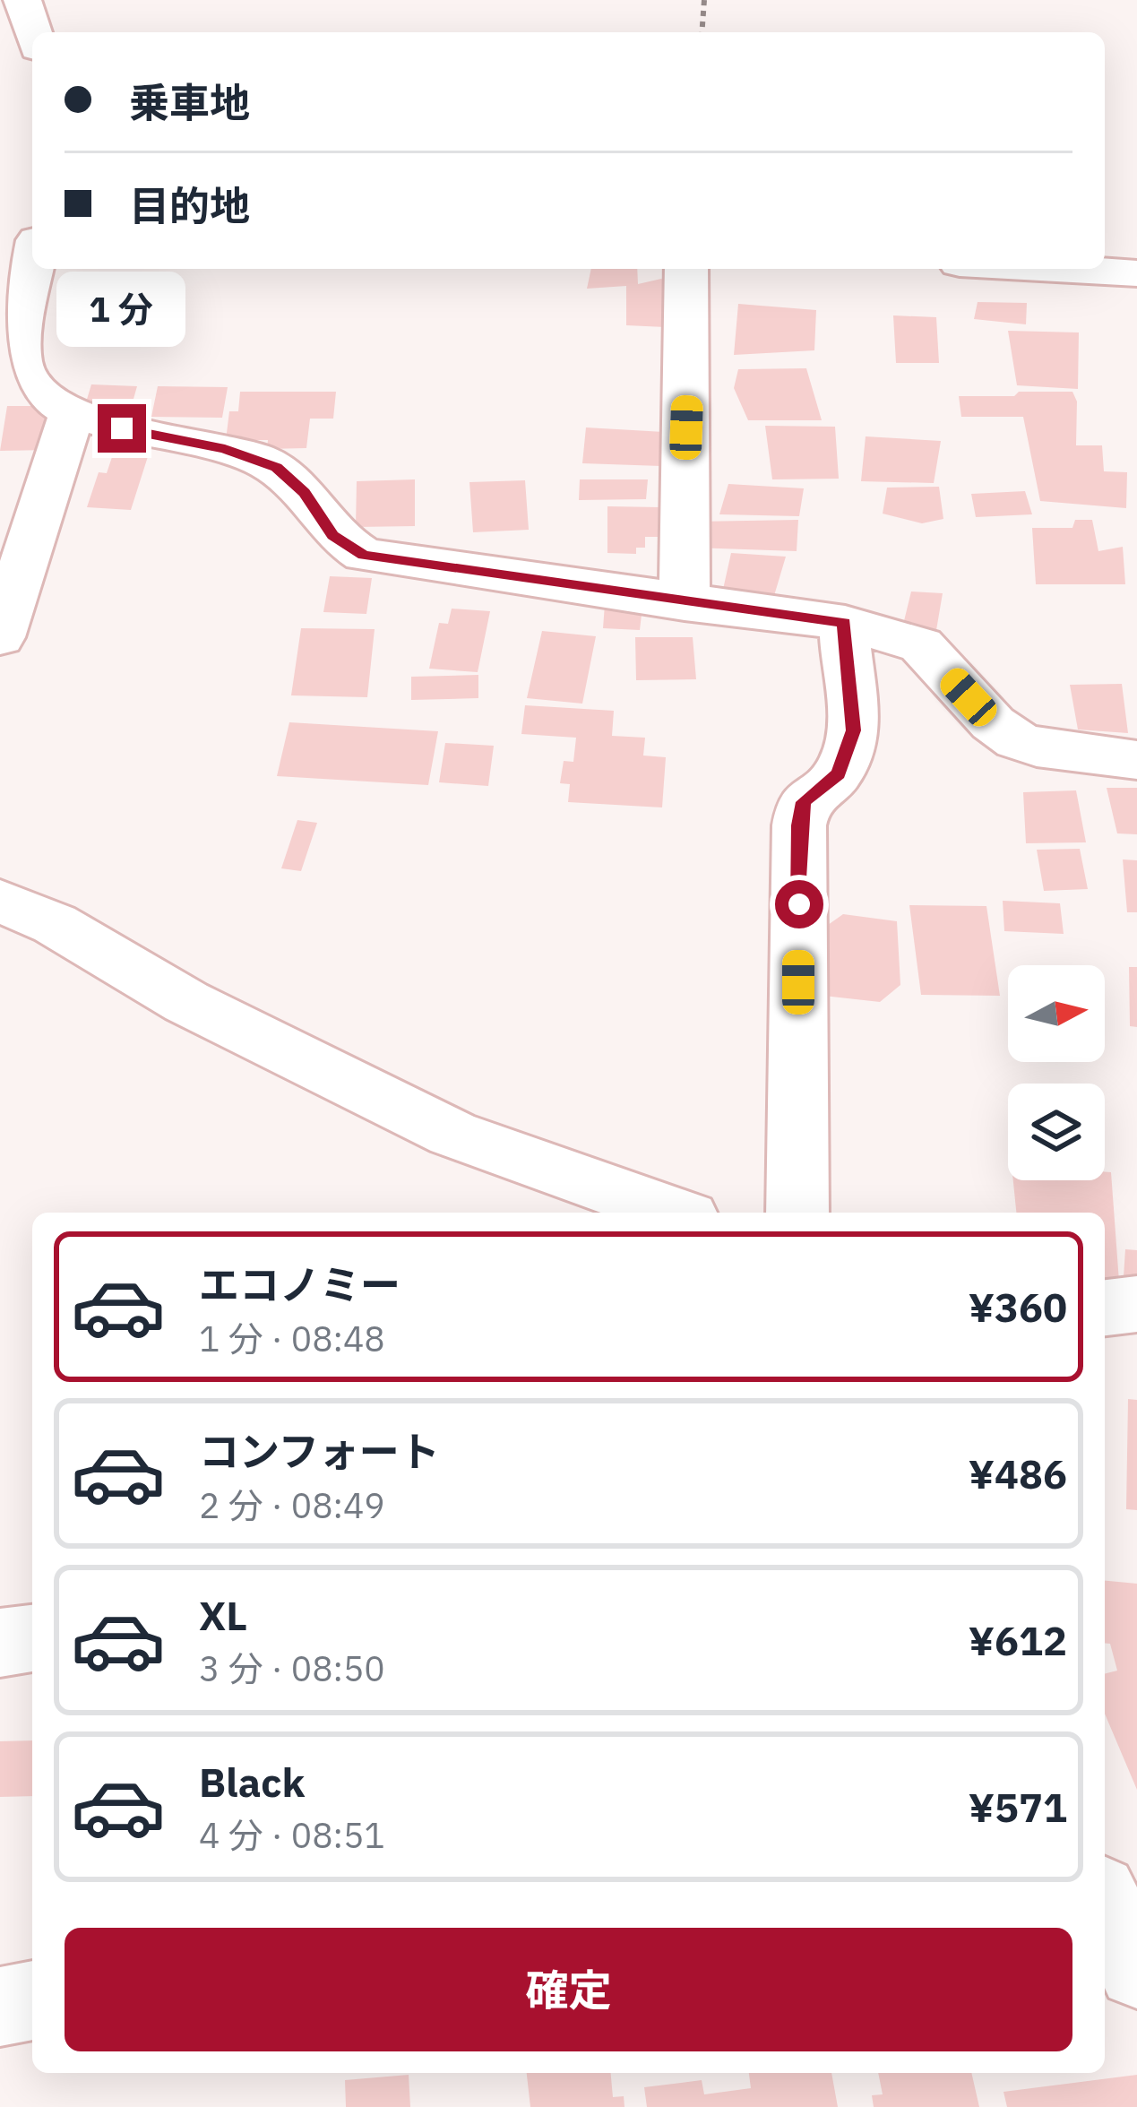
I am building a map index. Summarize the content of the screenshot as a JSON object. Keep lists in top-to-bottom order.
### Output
{
  "north": "right",
  "page": {
    "banner": ["乗車地", "目的地"],
    "bubble": "1 分",
    "list": [
      {
        "name": "エコノミー",
        "note": "1 分 · 08:48",
        "value": "¥360"
      },
      {
        "name": "コンフォート",
        "note": "2 分 · 08:49",
        "value": "¥486"
      },
      {
        "name": "XL",
        "note": "3 分 · 08:50",
        "value": "¥612"
      },
      {
        "name": "Black",
        "note": "4 分 · 08:51",
        "value": "¥571"
      }
    ],
    "buttons": "確定"
  }
}
